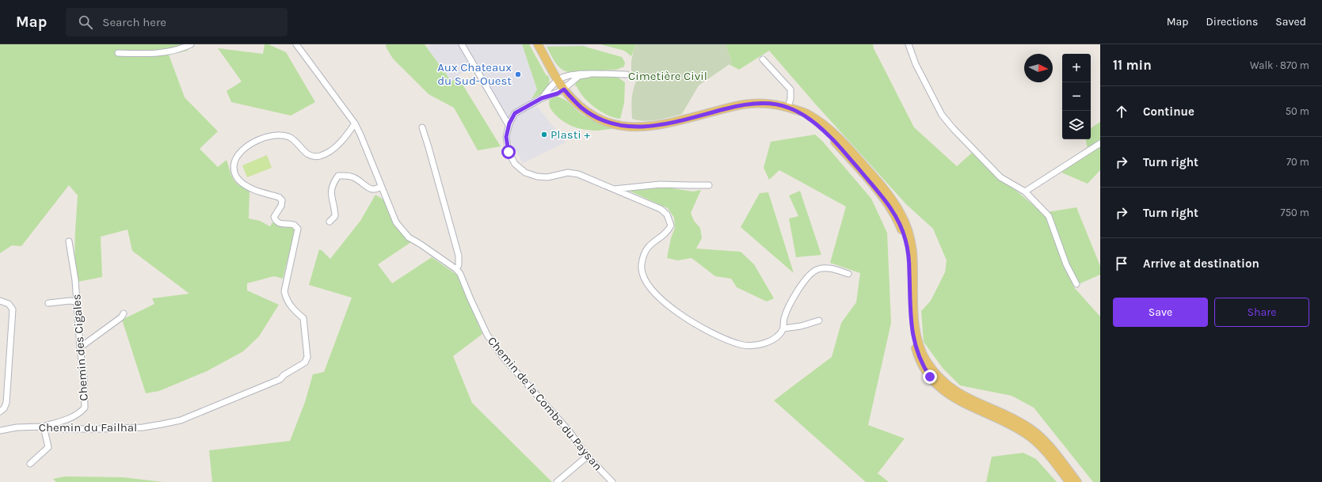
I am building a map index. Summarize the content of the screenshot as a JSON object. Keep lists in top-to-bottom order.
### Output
{
  "streets": {
    "street": ["Chemin des Cigales", "Chemin de la Combe du Paysan", "Chemin du Failhal"]
  },
  "crossings": [
    ["Chemin des Cigales", "Chemin du Failhal"],
    ["Chemin de la Combe du Paysan", "Chemin du Failhal"]
  ],
  "parks": ["Cimetière Civil"],
  "places": ["Aux Chateaux du Sud-Ouest", "Plasti +"],
  "north": "right",
  "page": {
    "header": "Map",
    "search": "Search here",
    "nav": ["Map", "Directions", "Saved"],
    "heading": ["11 min", "Walk · 870 m"],
    "map_buttons": ["+", "−"],
    "list": [
      ["Continue", "50 m"],
      ["Turn right", "70 m"],
      ["Turn right", "750 m"],
      "Arrive at destination"
    ],
    "buttons": ["Save", "Share"]
  }
}
